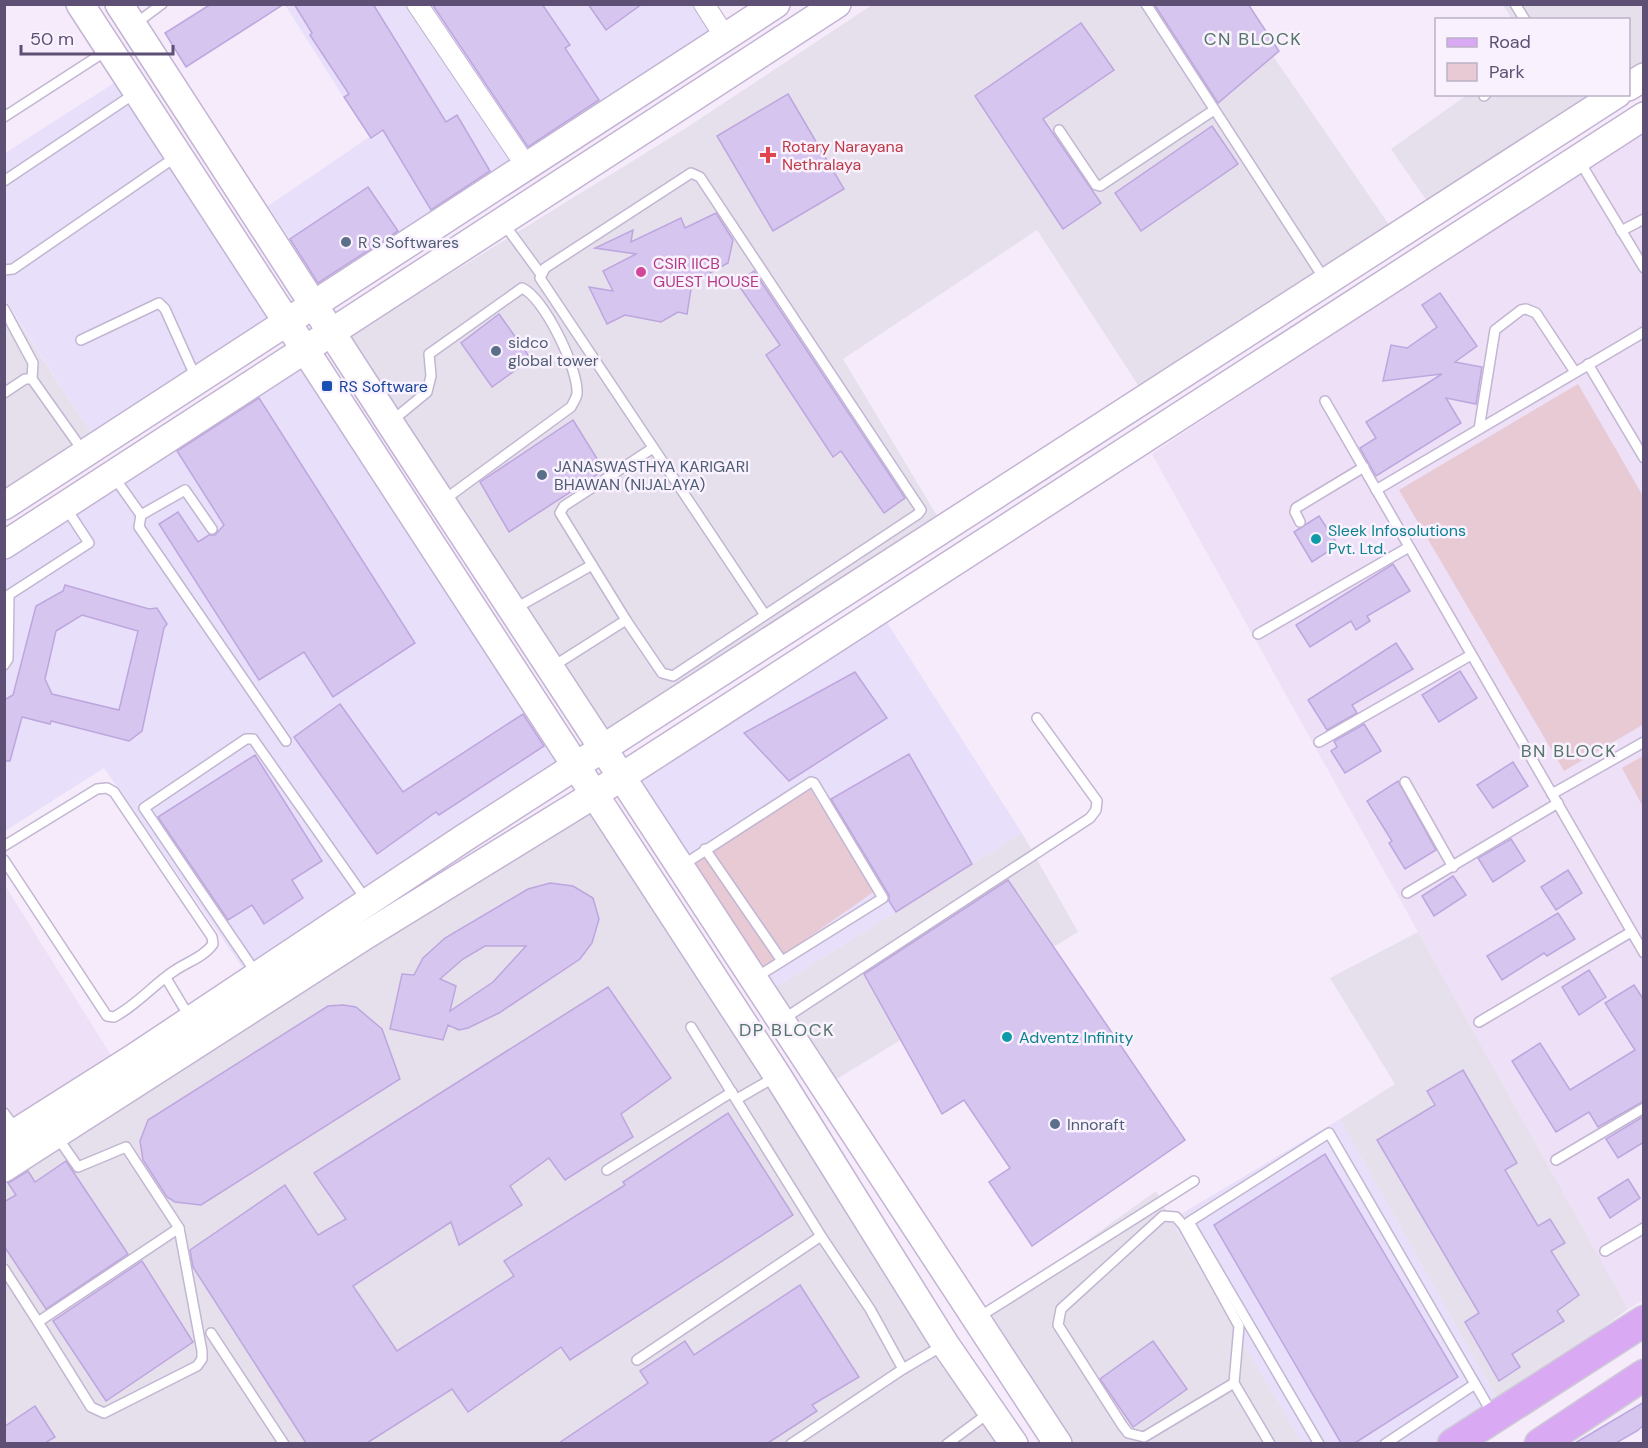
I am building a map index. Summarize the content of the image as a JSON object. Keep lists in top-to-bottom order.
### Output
{
  "districts": ["CN BLOCK", "BN BLOCK", "DP BLOCK"],
  "places": {
    "health": ["Rotary Narayana Nethralaya"],
    "other": [
      "R S Softwares",
      "CSIR IICB GUEST HOUSE",
      "sidco global tower",
      "JANASWASTHYA KARIGARI BHAWAN (NIJALAYA)",
      "Sleek Infosolutions Pvt. Ltd.",
      "Adventz Infinity",
      "Innoraft"
    ],
    "transit": ["RS Software"]
  },
  "legend": ["Road", "Park"],
  "scale_bar": "50 m"
}
